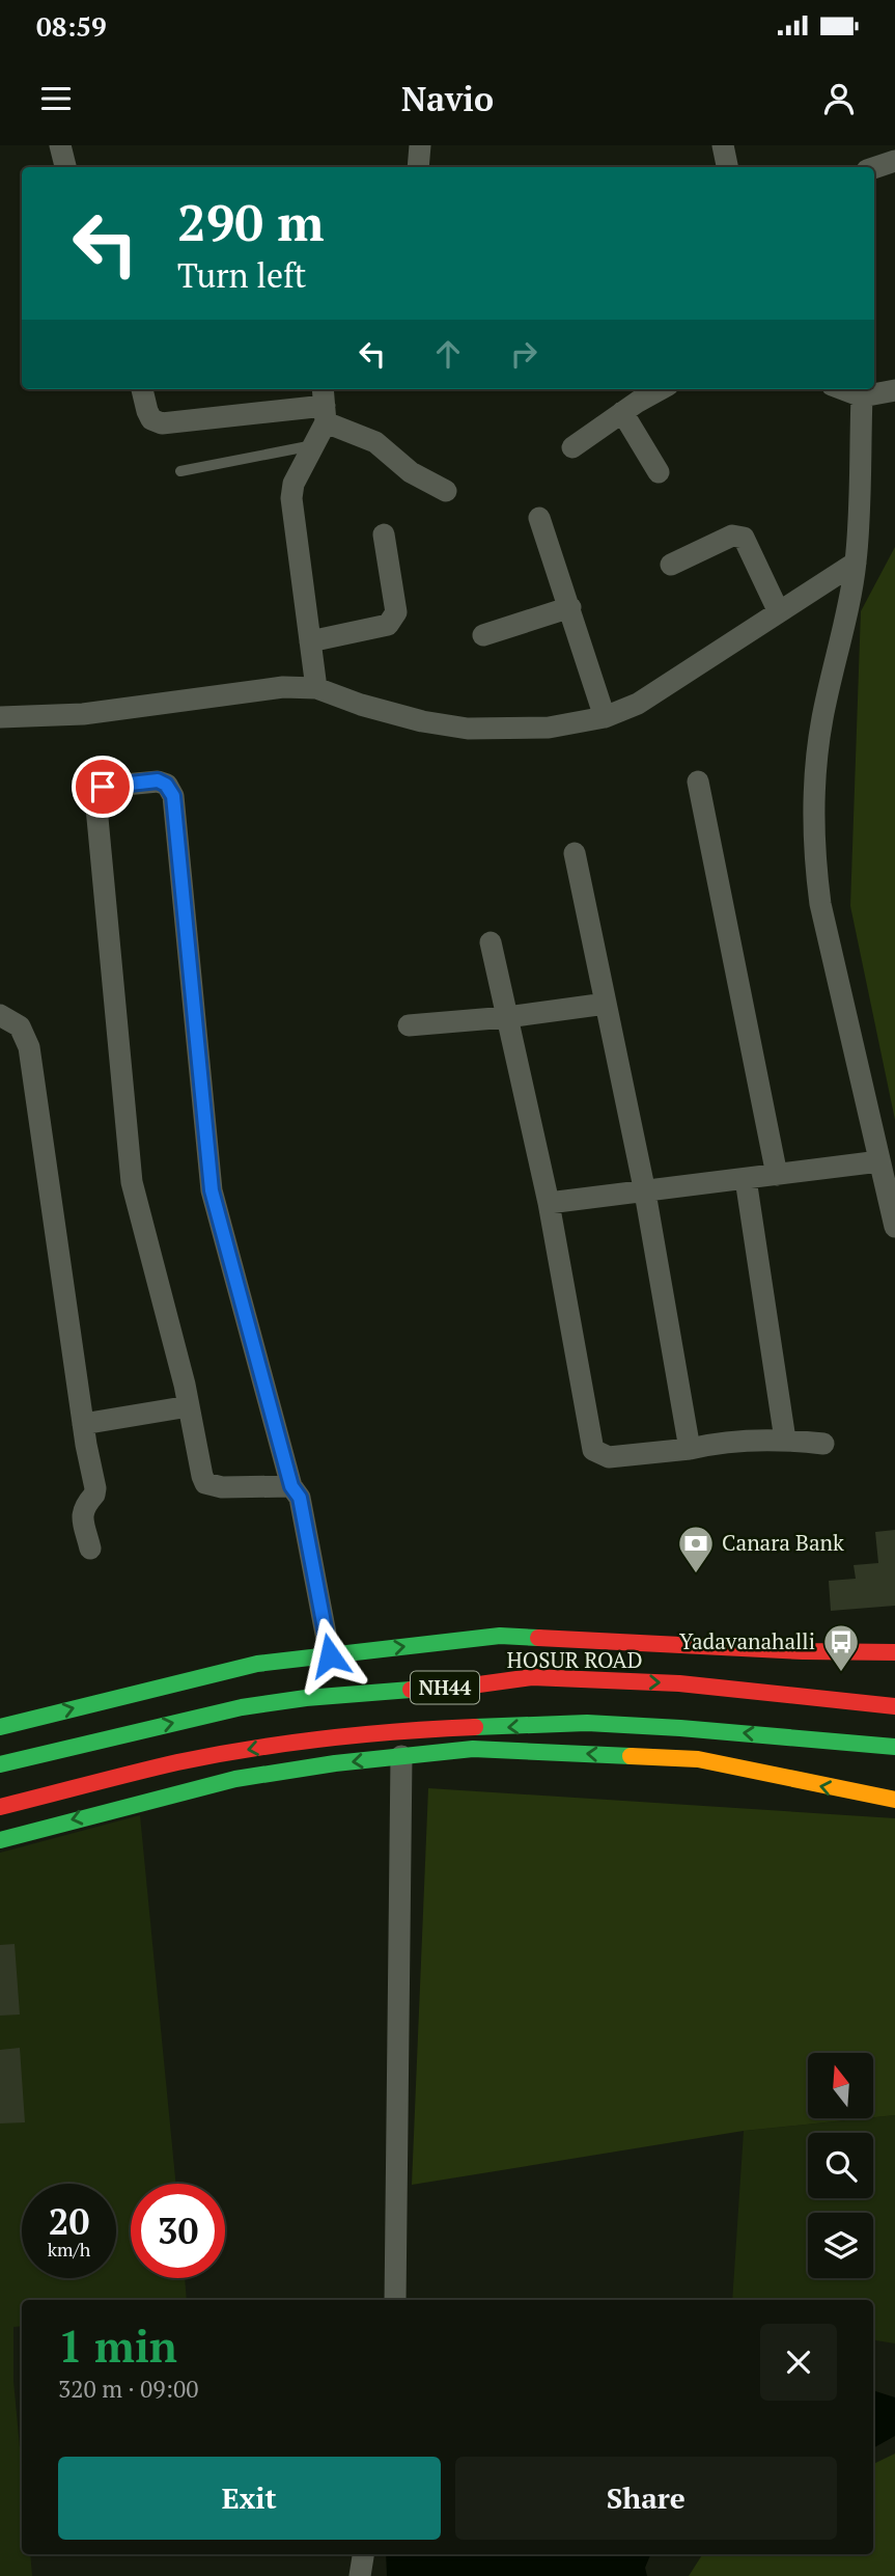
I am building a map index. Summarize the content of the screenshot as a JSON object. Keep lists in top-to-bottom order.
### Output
{
  "streets": {
    "main road": ["HOSUR ROAD", "NH44"]
  },
  "places": {
    "bank": ["Canara Bank"],
    "bus stop": ["Yadavanahalli"]
  },
  "north": "top",
  "page": {
    "status": "08:59",
    "header": "Navio",
    "turn": ["290 m", "Turn left"],
    "speed": "20 km/h",
    "limit": "30",
    "heading": ["1 min", "320 m · 09:00"],
    "buttons": ["Exit", "Share"]
  }
}
